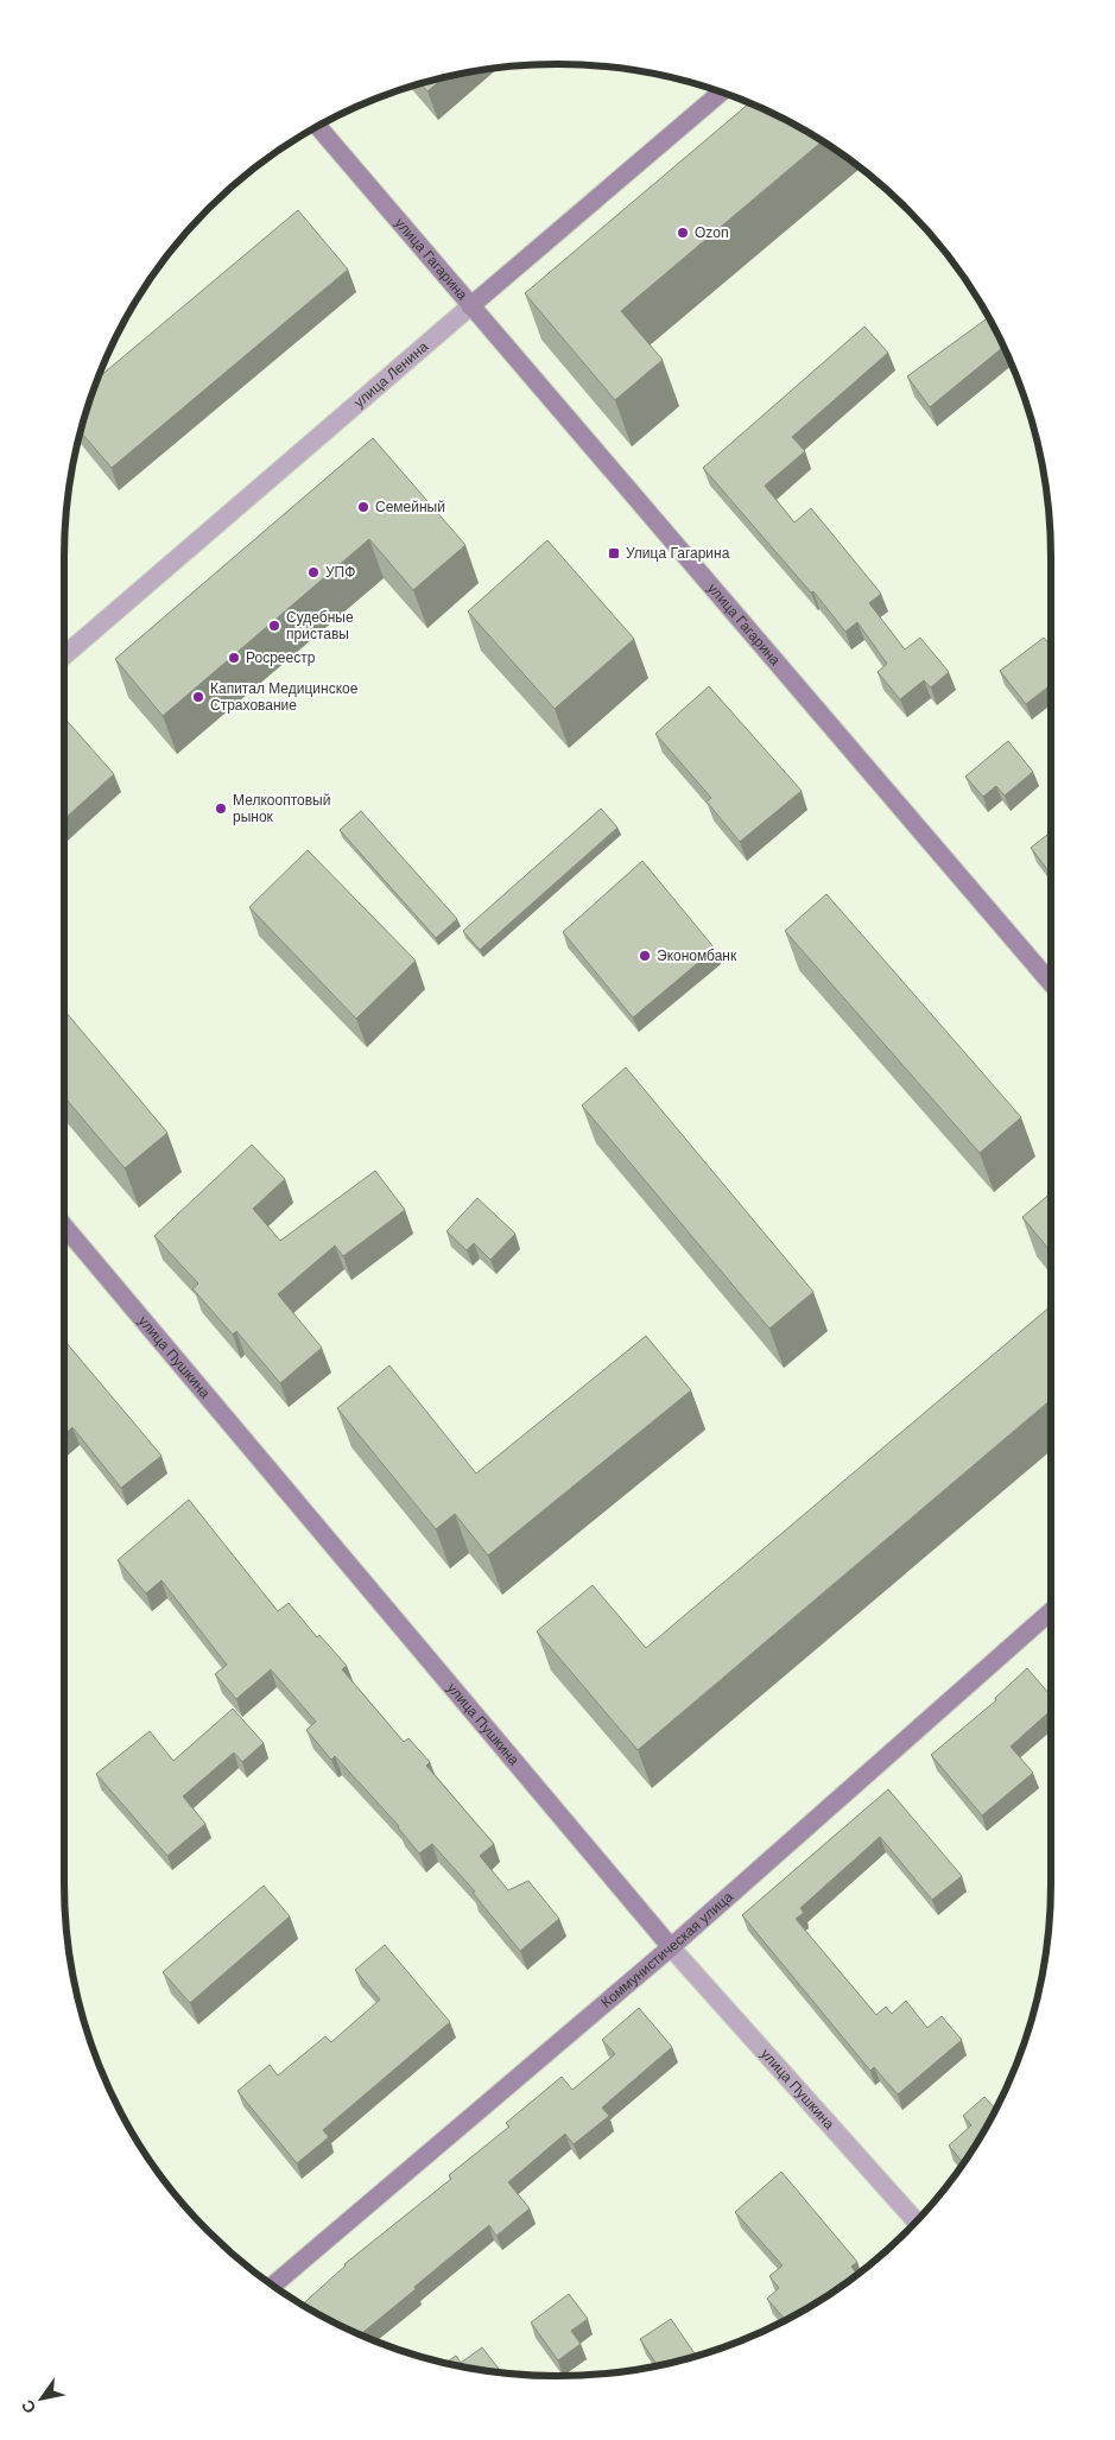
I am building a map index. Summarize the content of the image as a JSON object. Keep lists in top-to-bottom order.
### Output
{
  "streets": {
    "street": [
      "улица Гагарина",
      "улица Ленина",
      "улица Пушкина",
      "Коммунистическая улица"
    ]
  },
  "crossings": [
    ["улица Гагарина", "улица Ленина"],
    ["улица Пушкина", "Коммунистическая улица"]
  ],
  "places": {
    "other": [
      "Ozon",
      "Семейный",
      "УПФ",
      "Судебные приставы",
      "Росреестр",
      "Капитал Медицинское Страхование",
      "Мелкооптовый рынок",
      "Экономбанк"
    ],
    "transit": ["Улица Гагарина"]
  },
  "north": "bottom left"
}
